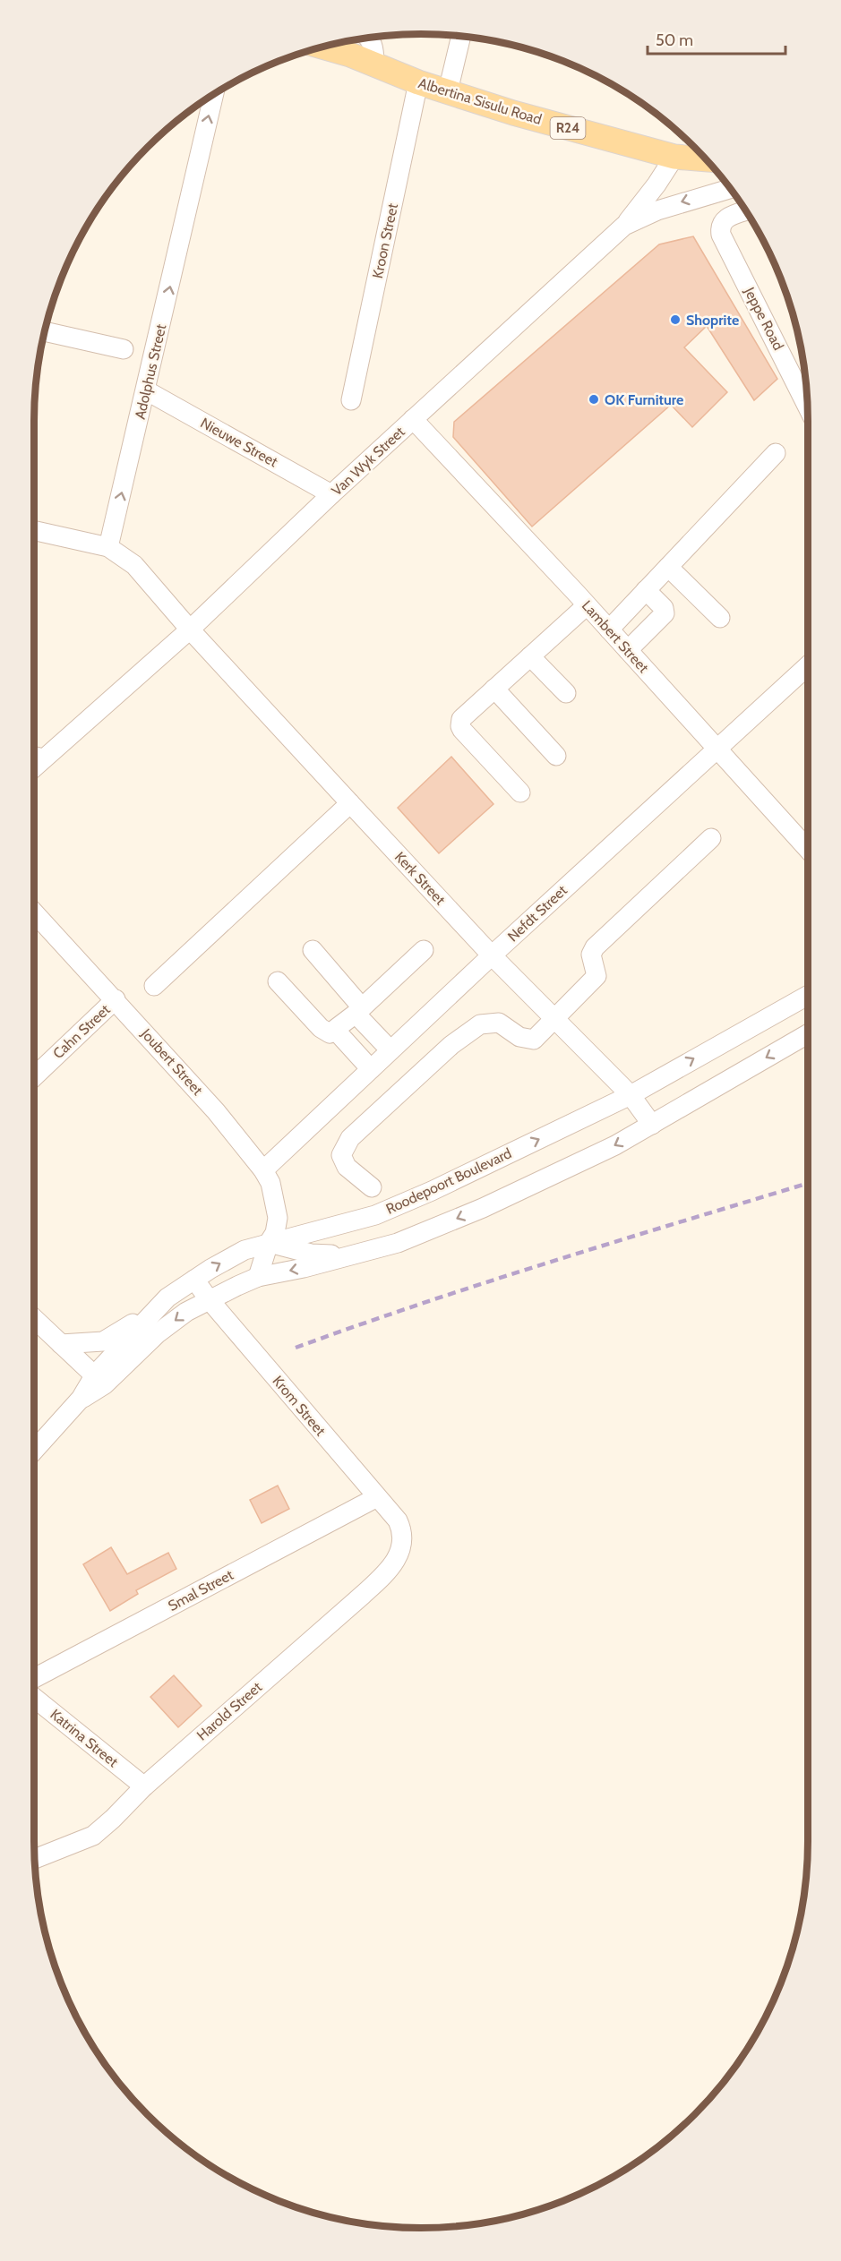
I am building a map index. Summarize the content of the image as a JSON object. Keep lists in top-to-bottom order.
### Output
{
  "streets": {
    "main road": ["Albertina Sisulu Road", "R24"],
    "street": [
      "Kroon Street",
      "Jeppe Road",
      "Adolphus Street",
      "Nieuwe Street",
      "Van Wyk Street",
      "Lambert Street",
      "Kerk Street",
      "Nefdt Street",
      "Cahn Street",
      "Joubert Street",
      "Roodepoort Boulevard",
      "Krom Street",
      "Smal Street",
      "Harold Street",
      "Katrina Street"
    ]
  },
  "crossings": [
    ["Albertina Sisulu Road", "Kroon Street"],
    ["Adolphus Street", "Nieuwe Street"],
    ["Nieuwe Street", "Van Wyk Street"],
    ["Van Wyk Street", "Lambert Street"],
    ["Van Wyk Street", "Kerk Street"],
    ["Lambert Street", "Nefdt Street"],
    ["Kerk Street", "Nefdt Street"],
    ["Kerk Street", "Roodepoort Boulevard"],
    ["Nefdt Street", "Joubert Street"],
    ["Cahn Street", "Joubert Street"],
    ["Joubert Street", "Roodepoort Boulevard"],
    ["Roodepoort Boulevard", "Krom Street"],
    ["Krom Street", "Smal Street"],
    ["Krom Street", "Harold Street"],
    ["Harold Street", "Katrina Street"]
  ],
  "one_way": ["Adolphus Street"],
  "places": ["Shoprite", "OK Furniture"],
  "scale_bar": "50 m"
}
